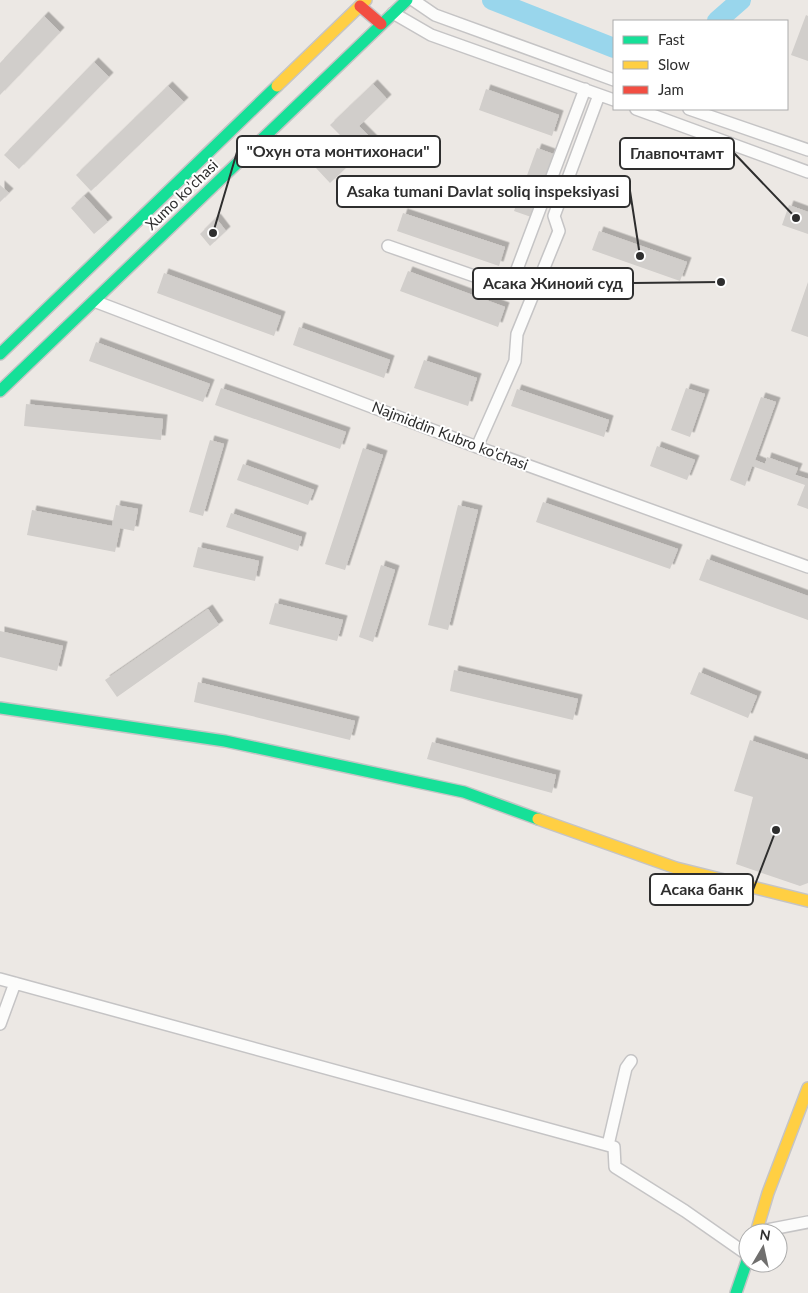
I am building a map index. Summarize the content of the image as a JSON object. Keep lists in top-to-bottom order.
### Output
{
  "streets": {
    "main road": ["Xumo ko’chasi"],
    "street": ["Najmiddin Kubro ko'chasi"]
  },
  "crossings": [
    ["Xumo ko’chasi", "Najmiddin Kubro ko'chasi"]
  ],
  "places": [
    "Главпочтамт",
    "\"Охун ота монтихонаси\"",
    "Asaka tumani Davlat soliq inspeksiyasi",
    "Асака Жиноий суд",
    "Асака банк"
  ],
  "legend": ["Fast", "Slow", "Jam"],
  "north": "top"
}
